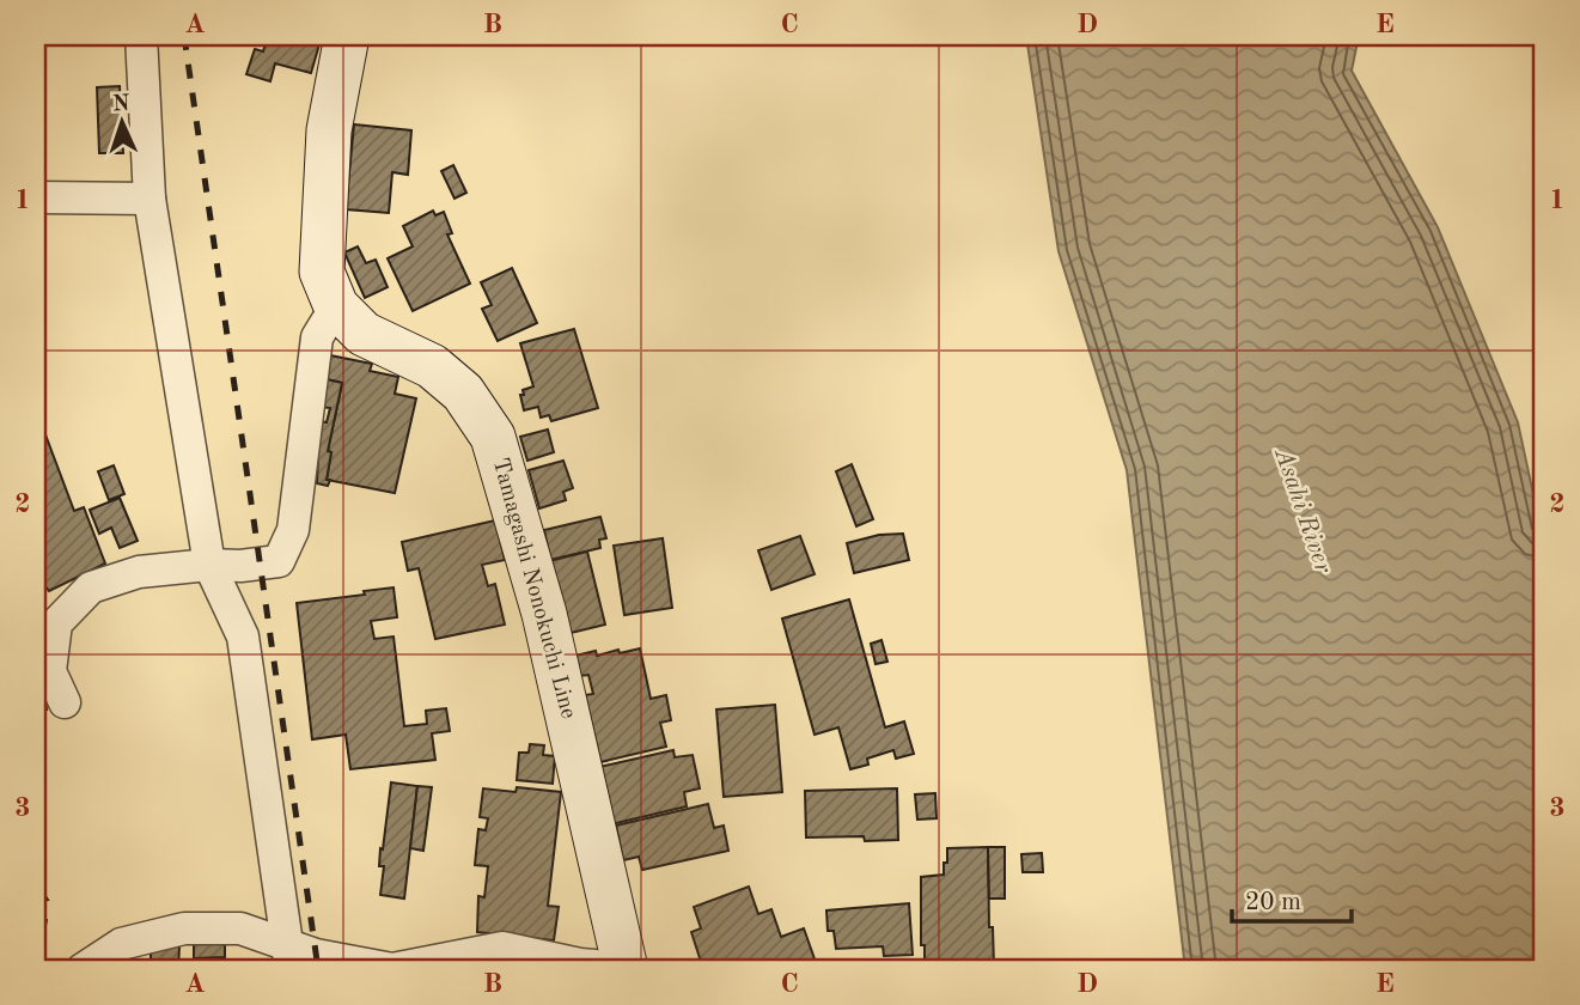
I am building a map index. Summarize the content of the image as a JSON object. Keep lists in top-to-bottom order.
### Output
{
  "streets": {
    "main road": ["Tamagashi Nonokuchi Line"]
  },
  "water": ["Asahi River"],
  "scale_bar": "20 m",
  "north": "top",
  "grid": {
    "columns": [
      "A",
      "B",
      "C",
      "D",
      "E"
    ],
    "rows": ["1", "2", "3"]
  }
}
